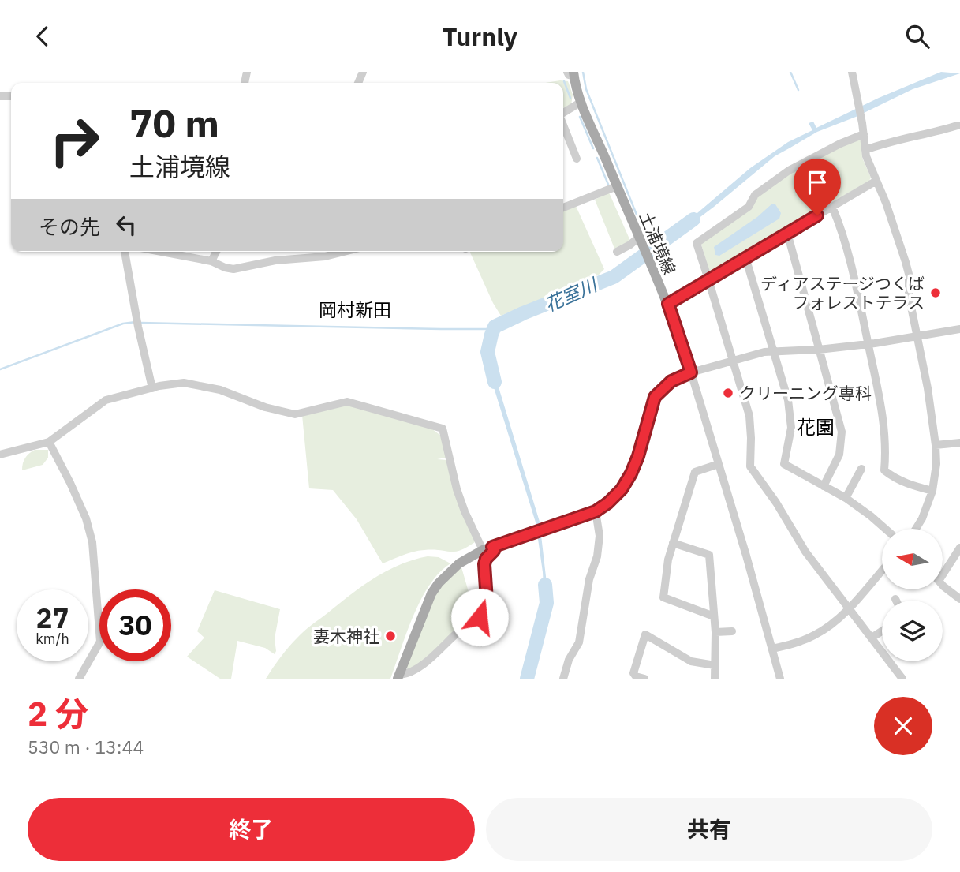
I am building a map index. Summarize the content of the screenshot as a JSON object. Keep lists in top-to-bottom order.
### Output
{
  "streets": {
    "main road": ["土浦境線"]
  },
  "districts": ["岡村新田", "花園"],
  "water": ["花室川"],
  "places": ["ディアステージつくば フォレストテラス", "クリーニング専科", "妻木神社"],
  "north": "left",
  "page": {
    "header": "Turnly",
    "turn": ["70 m", "土浦境線"],
    "then": "その先",
    "speed": "27 km/h",
    "limit": "30",
    "heading": ["2 分", "530 m · 13:44"],
    "buttons": ["終了", "共有"]
  }
}
